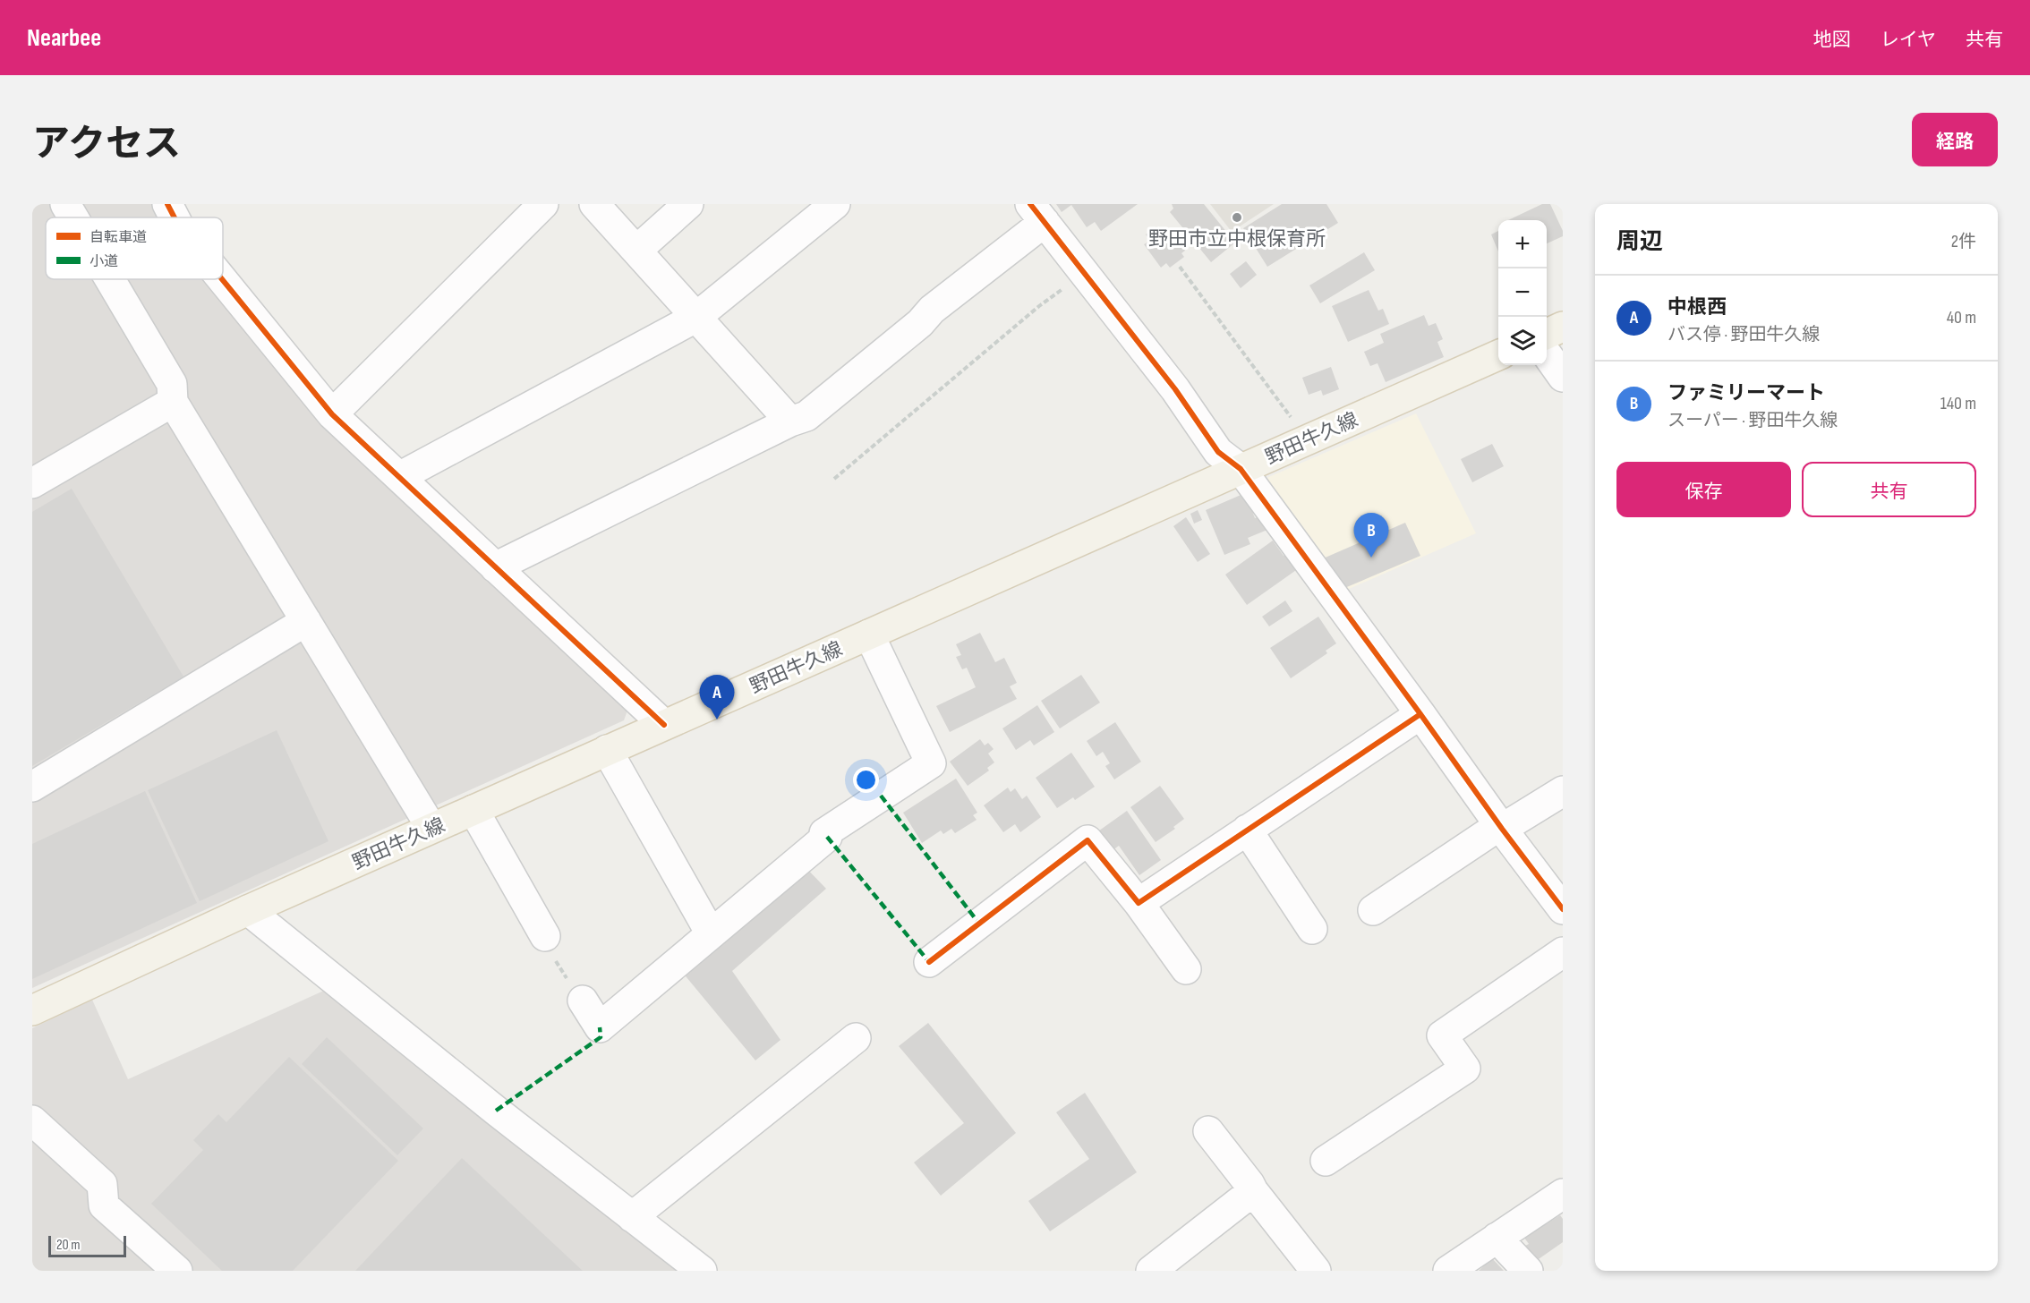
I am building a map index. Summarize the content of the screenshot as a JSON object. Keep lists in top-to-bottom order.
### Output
{
  "streets": {
    "main road": ["野田牛久線"]
  },
  "places": ["野田市立中根保育所"],
  "legend": ["自転車道", "小道"],
  "scale_bar": "20 m",
  "page": {
    "header": "Nearbee",
    "nav": ["地図", "レイヤ", "共有"],
    "title": "アクセス",
    "buttons": [
      "経路",
      ["保存", "共有"]
    ],
    "heading": ["周辺", "2件"],
    "map_buttons": ["+", "−"],
    "list": [
      {
        "mark": "A",
        "name": "中根西",
        "note": "バス停 · 野田牛久線",
        "value": "40 m"
      },
      {
        "mark": "B",
        "name": "ファミリーマート",
        "note": "スーパー · 野田牛久線",
        "value": "140 m"
      }
    ],
    "pins": ["B", "A"],
    "scale": "20 m"
  }
}
